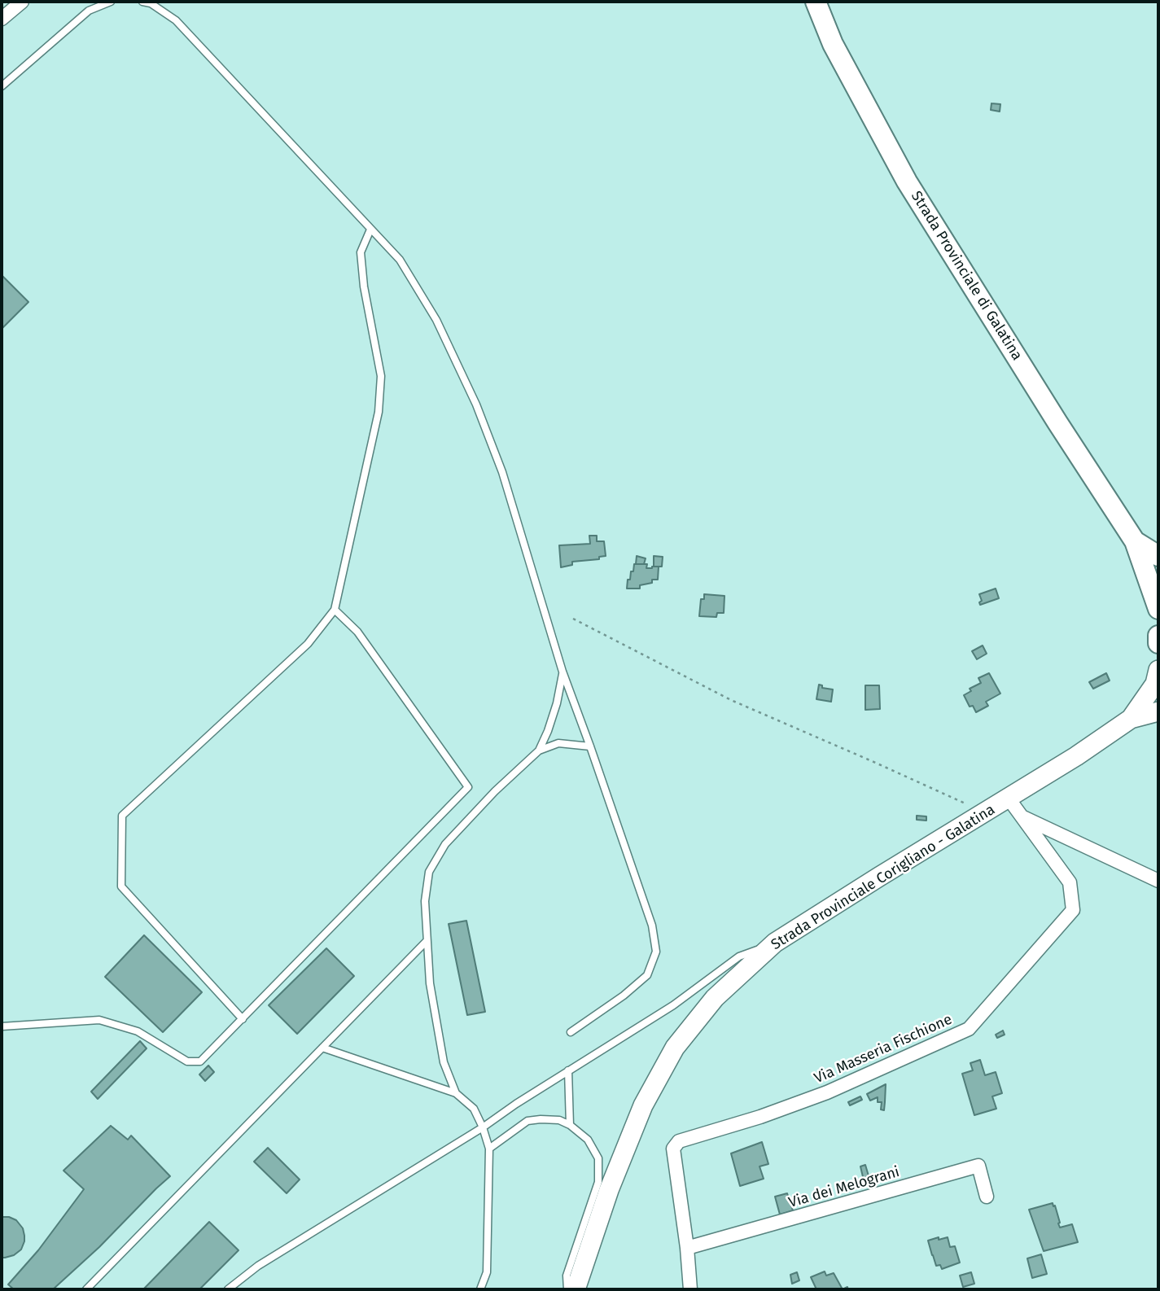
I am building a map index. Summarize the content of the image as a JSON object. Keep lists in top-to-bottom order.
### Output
{
  "streets": {
    "main road": ["Strada Provinciale di Galatina", "Strada Provinciale Corigliano - Galatina"],
    "street": ["Via Masseria Fischione", "Via dei Melograni"]
  },
  "crossings": [
    ["Strada Provinciale Corigliano - Galatina", "Via Masseria Fischione"],
    ["Via Masseria Fischione", "Via dei Melograni"]
  ]
}
